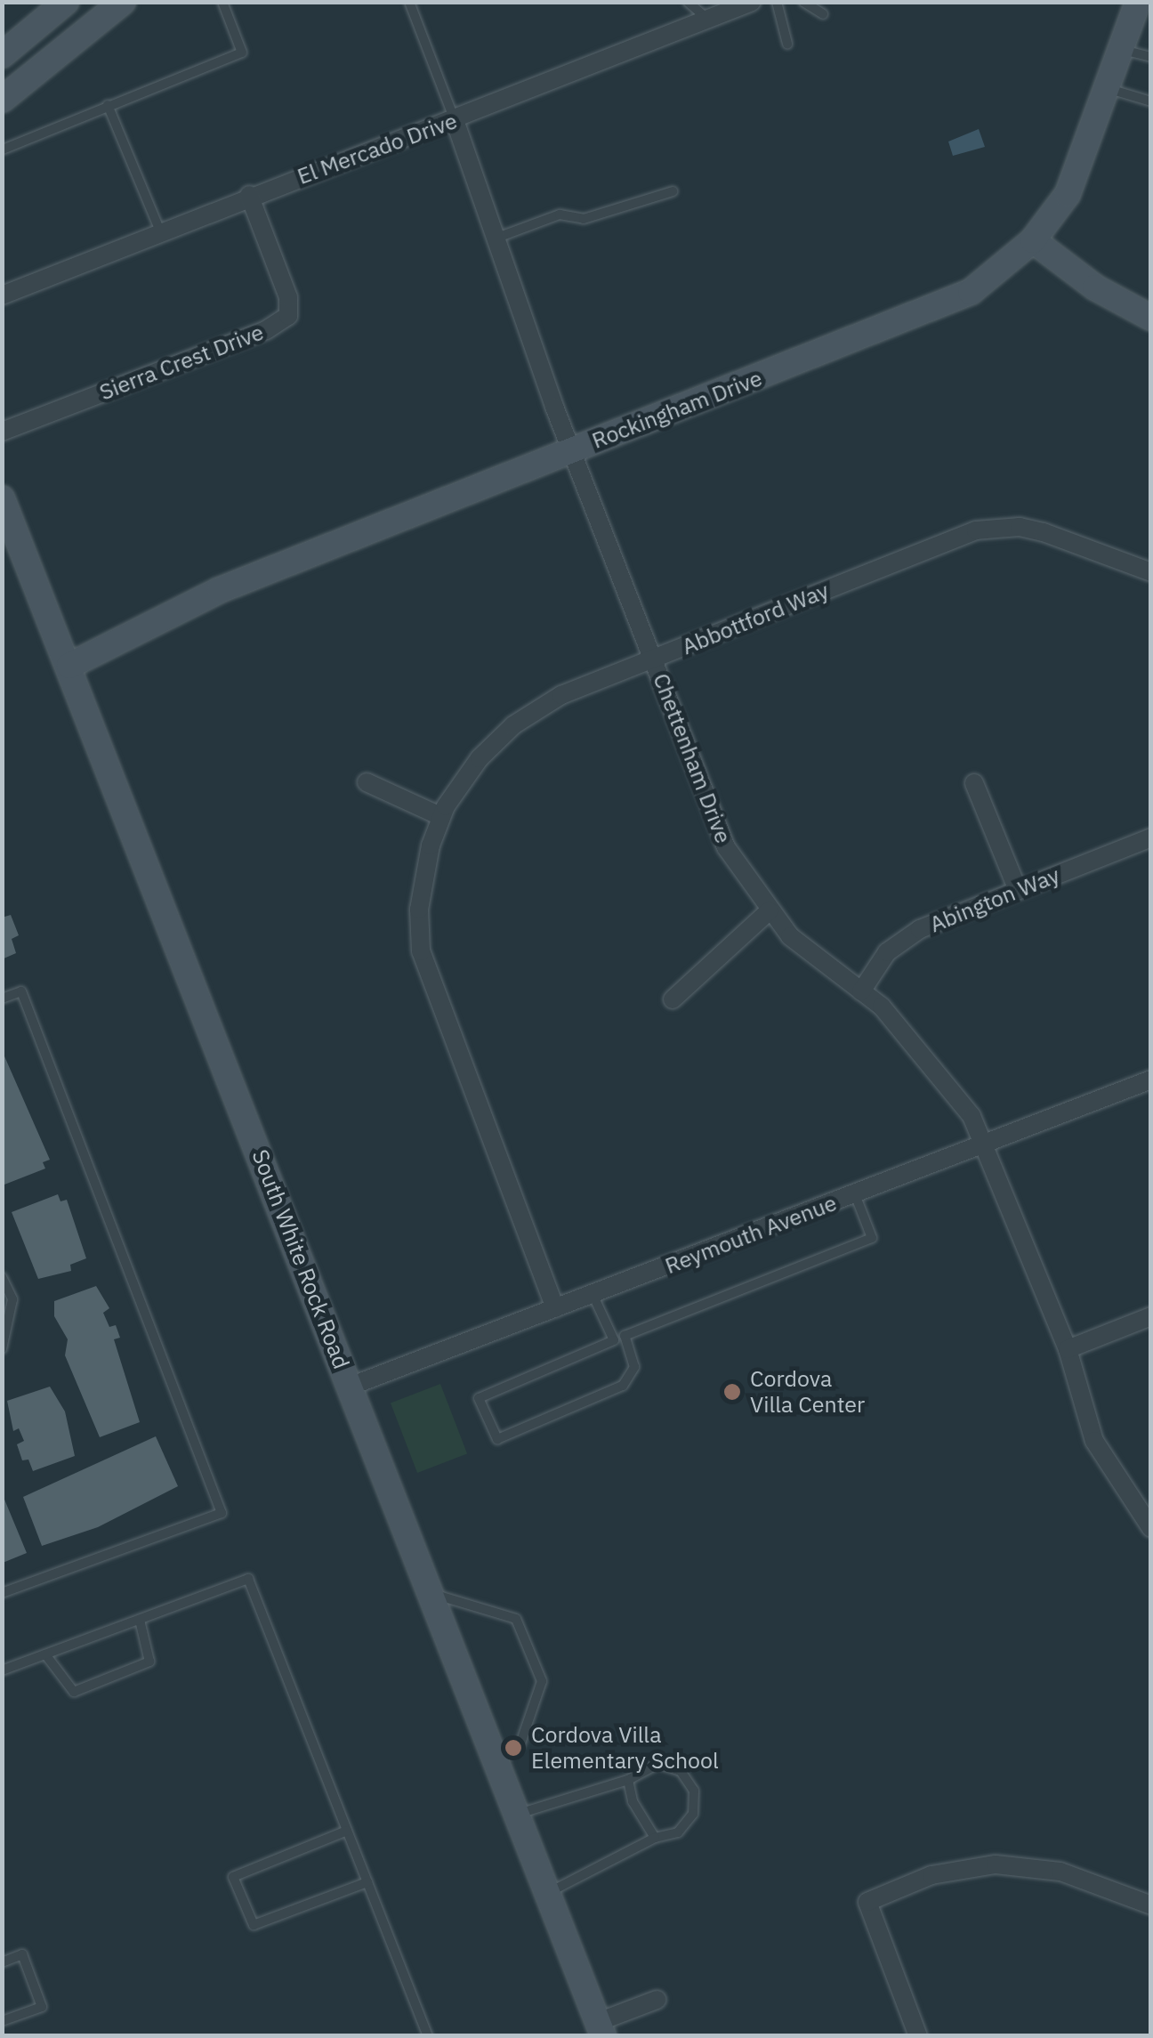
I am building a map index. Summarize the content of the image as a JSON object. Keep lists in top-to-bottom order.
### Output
{
  "streets": {
    "street": [
      "El Mercado Drive",
      "Sierra Crest Drive",
      "Rockingham Drive",
      "Abbottford Way",
      "Chettenham Drive",
      "Abington Way",
      "Reymouth Avenue",
      "South White Rock Road"
    ]
  },
  "crossings": [
    ["El Mercado Drive", "Sierra Crest Drive"],
    ["El Mercado Drive", "Chettenham Drive"],
    ["Rockingham Drive", "Chettenham Drive"],
    ["Rockingham Drive", "South White Rock Road"],
    ["Abbottford Way", "Chettenham Drive"],
    ["Abbottford Way", "Reymouth Avenue"],
    ["Chettenham Drive", "Abington Way"],
    ["Chettenham Drive", "Reymouth Avenue"],
    ["Reymouth Avenue", "South White Rock Road"]
  ],
  "places": ["Cordova Villa Center", "Cordova Villa Elementary School"]
}
